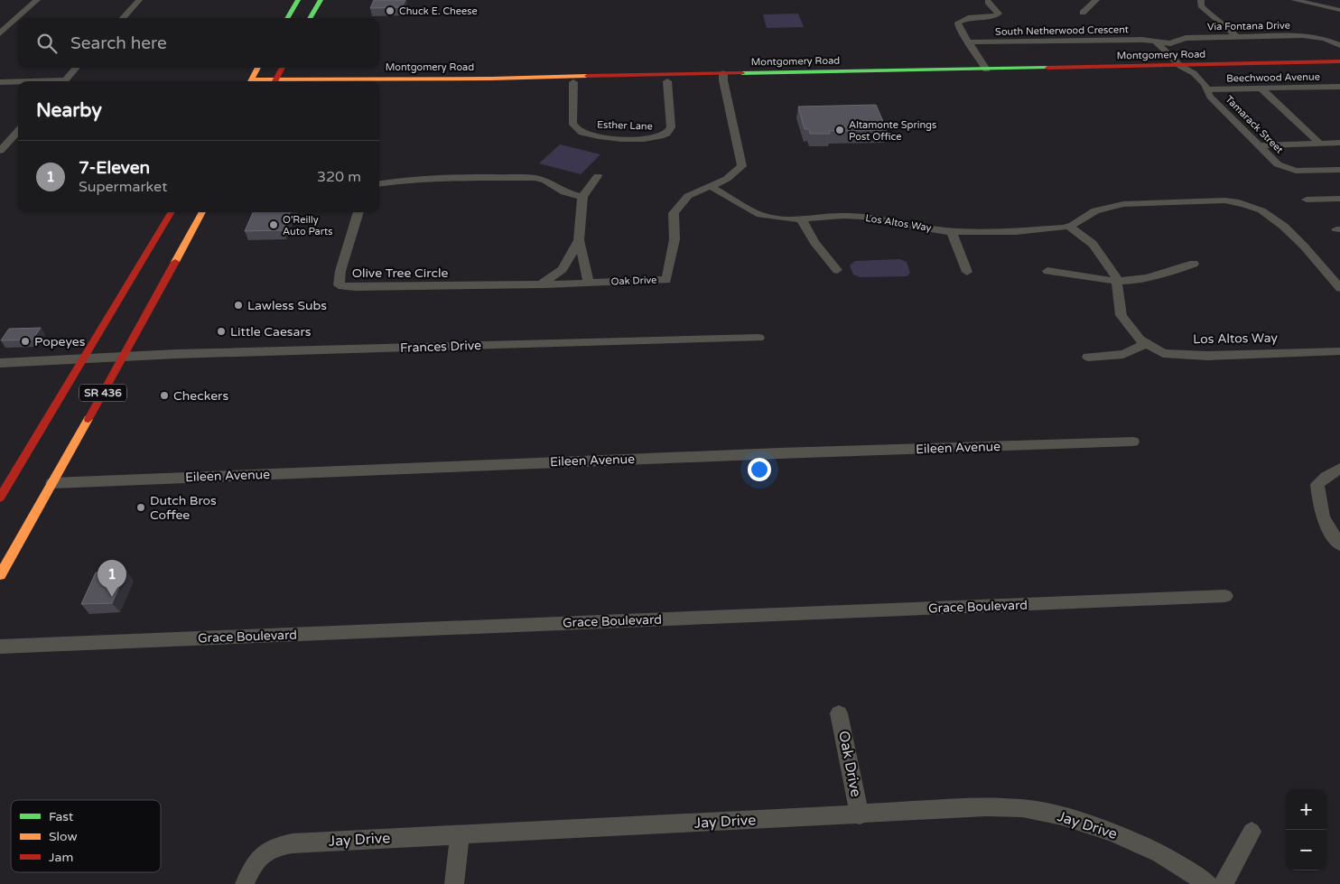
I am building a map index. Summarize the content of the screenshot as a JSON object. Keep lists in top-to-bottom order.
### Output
{
  "streets": {
    "main road": ["Montgomery Road", "SR 436"],
    "street": [
      "Via Fontana Drive",
      "South Netherwood Crescent",
      "Beechwood Avenue",
      "Tamarack Street",
      "Esther Lane",
      "Los Altos Way",
      "Olive Tree Circle",
      "Oak Drive",
      "Frances Drive",
      "Eileen Avenue",
      "Grace Boulevard",
      "Jay Drive"
    ]
  },
  "crossings": [
    ["Via Fontana Drive", "South Netherwood Crescent"],
    ["Via Fontana Drive", "Tamarack Street"],
    ["Montgomery Road", "Tamarack Street"],
    ["Montgomery Road", "Esther Lane"],
    ["Montgomery Road", "Oak Drive"],
    ["Beechwood Avenue", "Tamarack Street"],
    ["Los Altos Way", "Oak Drive"],
    ["Olive Tree Circle", "Oak Drive"],
    ["Oak Drive", "Jay Drive"],
    ["Frances Drive", "SR 436"],
    ["SR 436", "Eileen Avenue"]
  ],
  "places": [
    "Chuck E. Cheese",
    "Altamonte Springs Post Office",
    "O'Reilly Auto Parts",
    "Lawless Subs",
    "Little Caesars",
    "Popeyes",
    "Checkers",
    "Dutch Bros Coffee"
  ],
  "legend": ["Fast", "Slow", "Jam"],
  "page": {
    "search": "Search here",
    "heading": "Nearby",
    "list": [
      {
        "mark": "1",
        "name": "7-Eleven",
        "note": "Supermarket",
        "value": "320 m"
      }
    ],
    "pins": "1",
    "map_buttons": ["+", "−"]
  }
}
